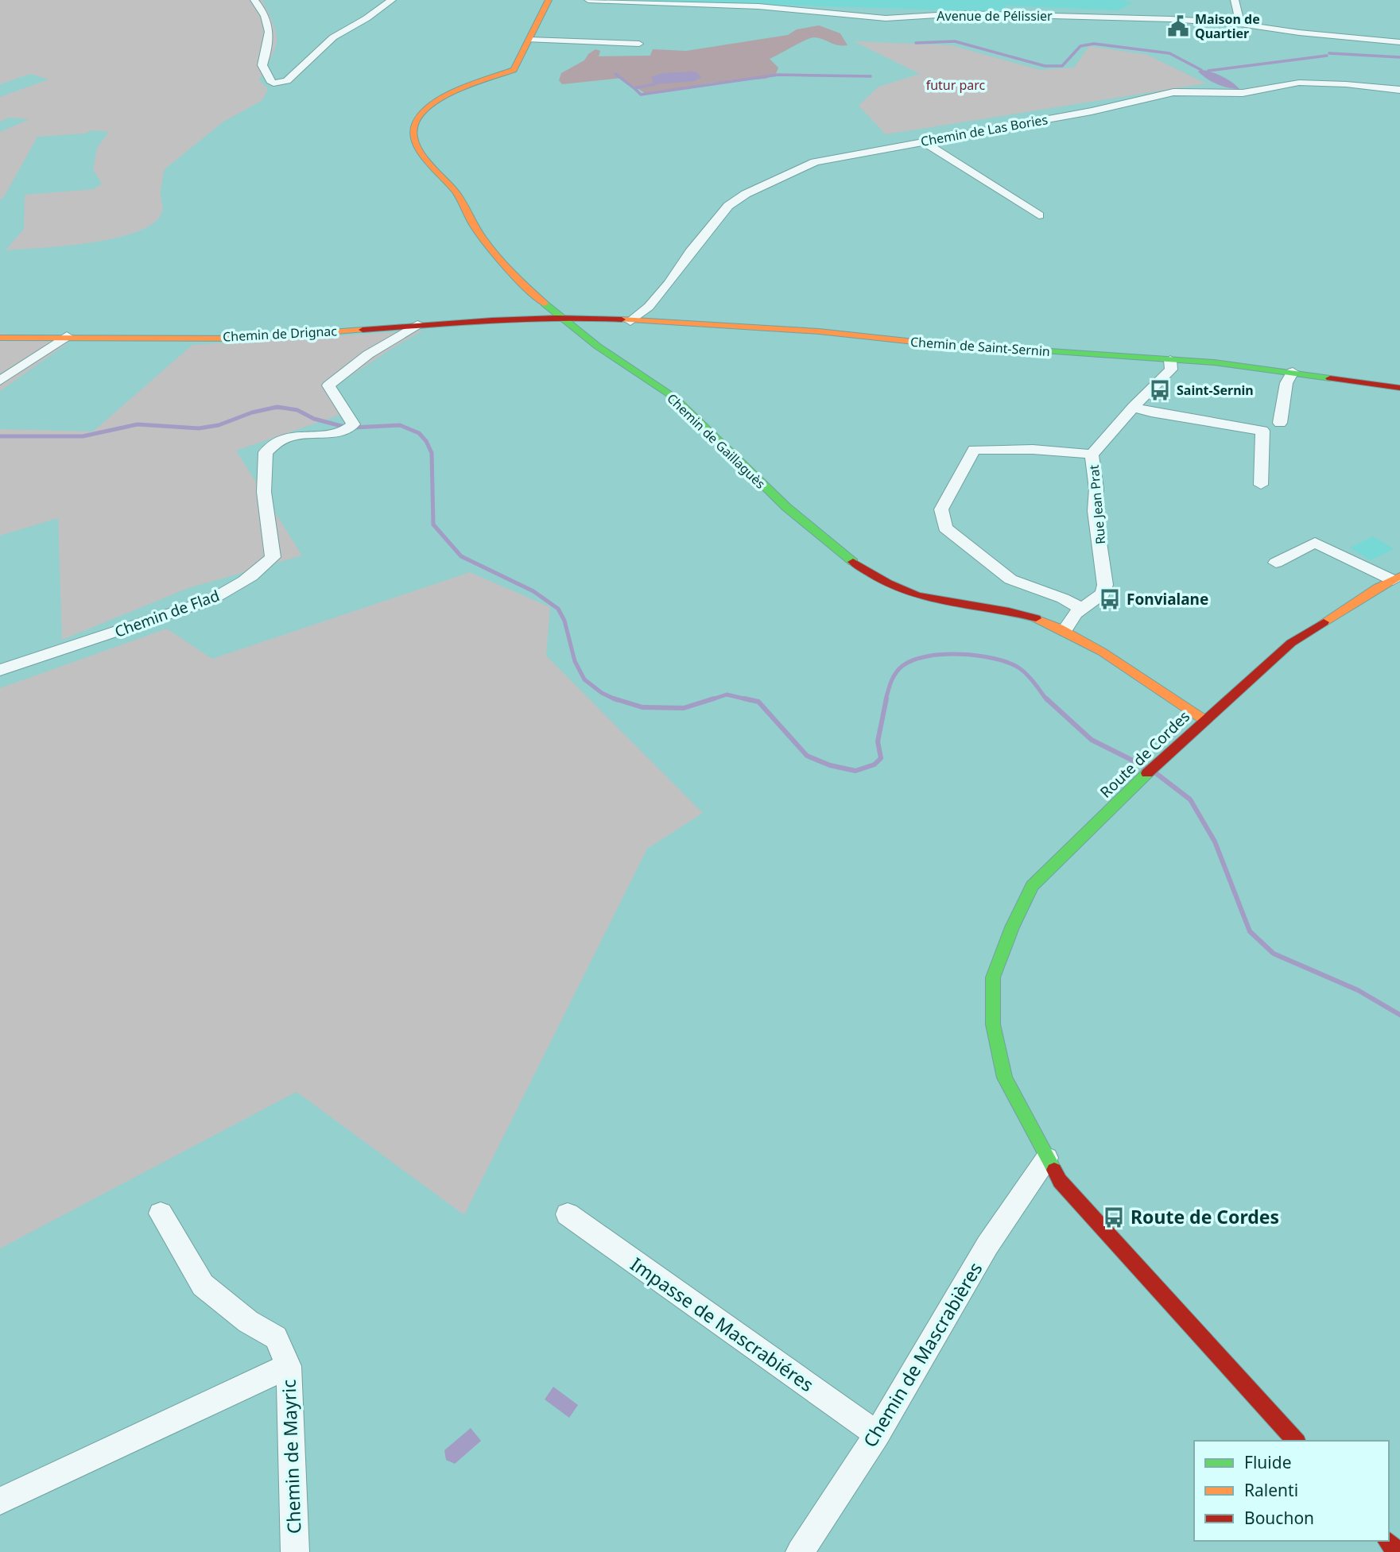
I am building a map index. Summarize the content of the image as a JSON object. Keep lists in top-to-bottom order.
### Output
{
  "streets": {
    "street": [
      "Avenue de Pélissier",
      "Chemin de Las Bories",
      "Chemin de Drignac",
      "Chemin de Saint-Sernin",
      "Chemin de Gaillaguès",
      "Rue Jean Prat",
      "Chemin de Flad",
      "Route de Cordes",
      "Impasse de Mascrabiéres",
      "Chemin de Mascrabières",
      "Chemin de Mayric"
    ]
  },
  "crossings": [
    ["Chemin de Las Bories", "Chemin de Saint-Sernin"],
    ["Chemin de Drignac", "Chemin de Saint-Sernin"],
    ["Chemin de Drignac", "Chemin de Gaillaguès"],
    ["Chemin de Drignac", "Chemin de Flad"],
    ["Chemin de Saint-Sernin", "Chemin de Gaillaguès"],
    ["Chemin de Saint-Sernin", "Rue Jean Prat"],
    ["Chemin de Gaillaguès", "Rue Jean Prat"],
    ["Chemin de Gaillaguès", "Route de Cordes"],
    ["Route de Cordes", "Chemin de Mascrabières"],
    ["Impasse de Mascrabiéres", "Chemin de Mascrabières"]
  ],
  "parks": ["futur parc"],
  "places": {
    "public building": ["Maison de Quartier"],
    "bus stop": ["Saint-Sernin", "Fonvialane", "Route de Cordes"]
  },
  "legend": ["Fluide", "Ralenti", "Bouchon"]
}
